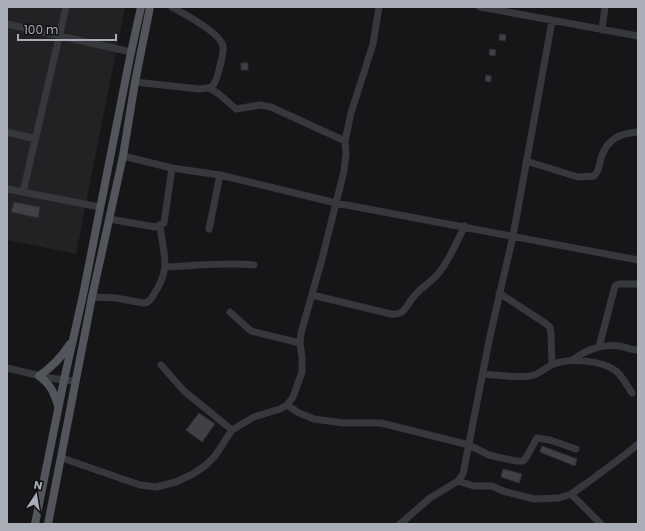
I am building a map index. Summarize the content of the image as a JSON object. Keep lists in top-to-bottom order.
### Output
{
  "scale_bar": "100 m",
  "north": "top"
}
